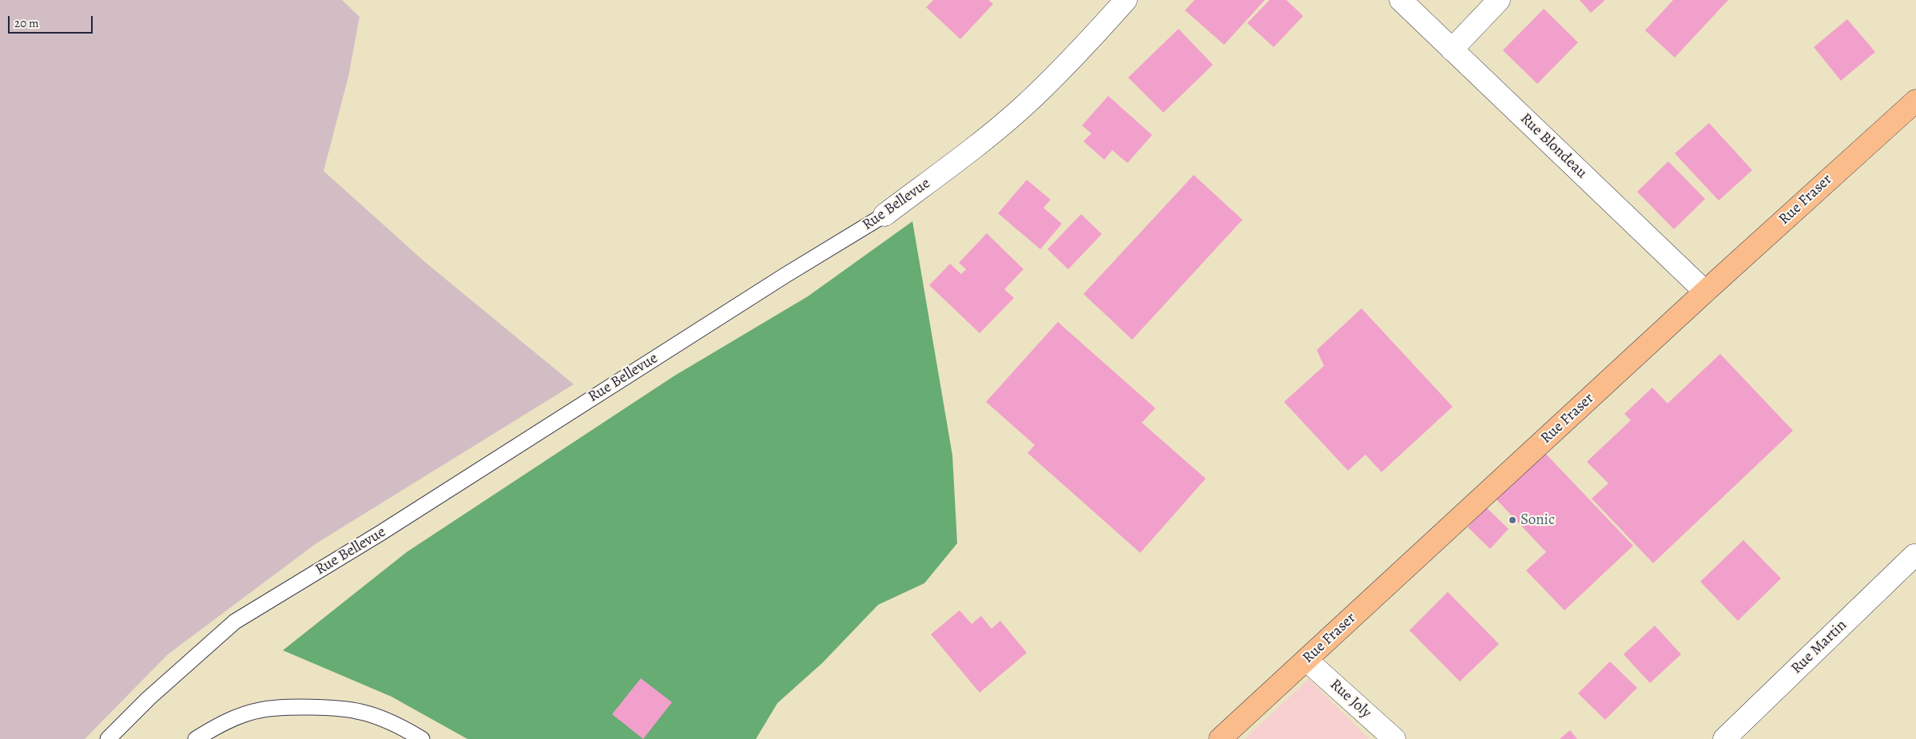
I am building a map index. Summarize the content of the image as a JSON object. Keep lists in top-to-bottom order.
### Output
{
  "streets": {
    "main road": ["Rue Fraser"],
    "street": [
      "Rue Blondeau",
      "Rue Bellevue",
      "Rue Martin",
      "Rue Joly"
    ]
  },
  "crossings": [
    ["Rue Blondeau", "Rue Fraser"],
    ["Rue Fraser", "Rue Joly"]
  ],
  "places": ["Sonic"],
  "scale_bar": "20 m"
}
